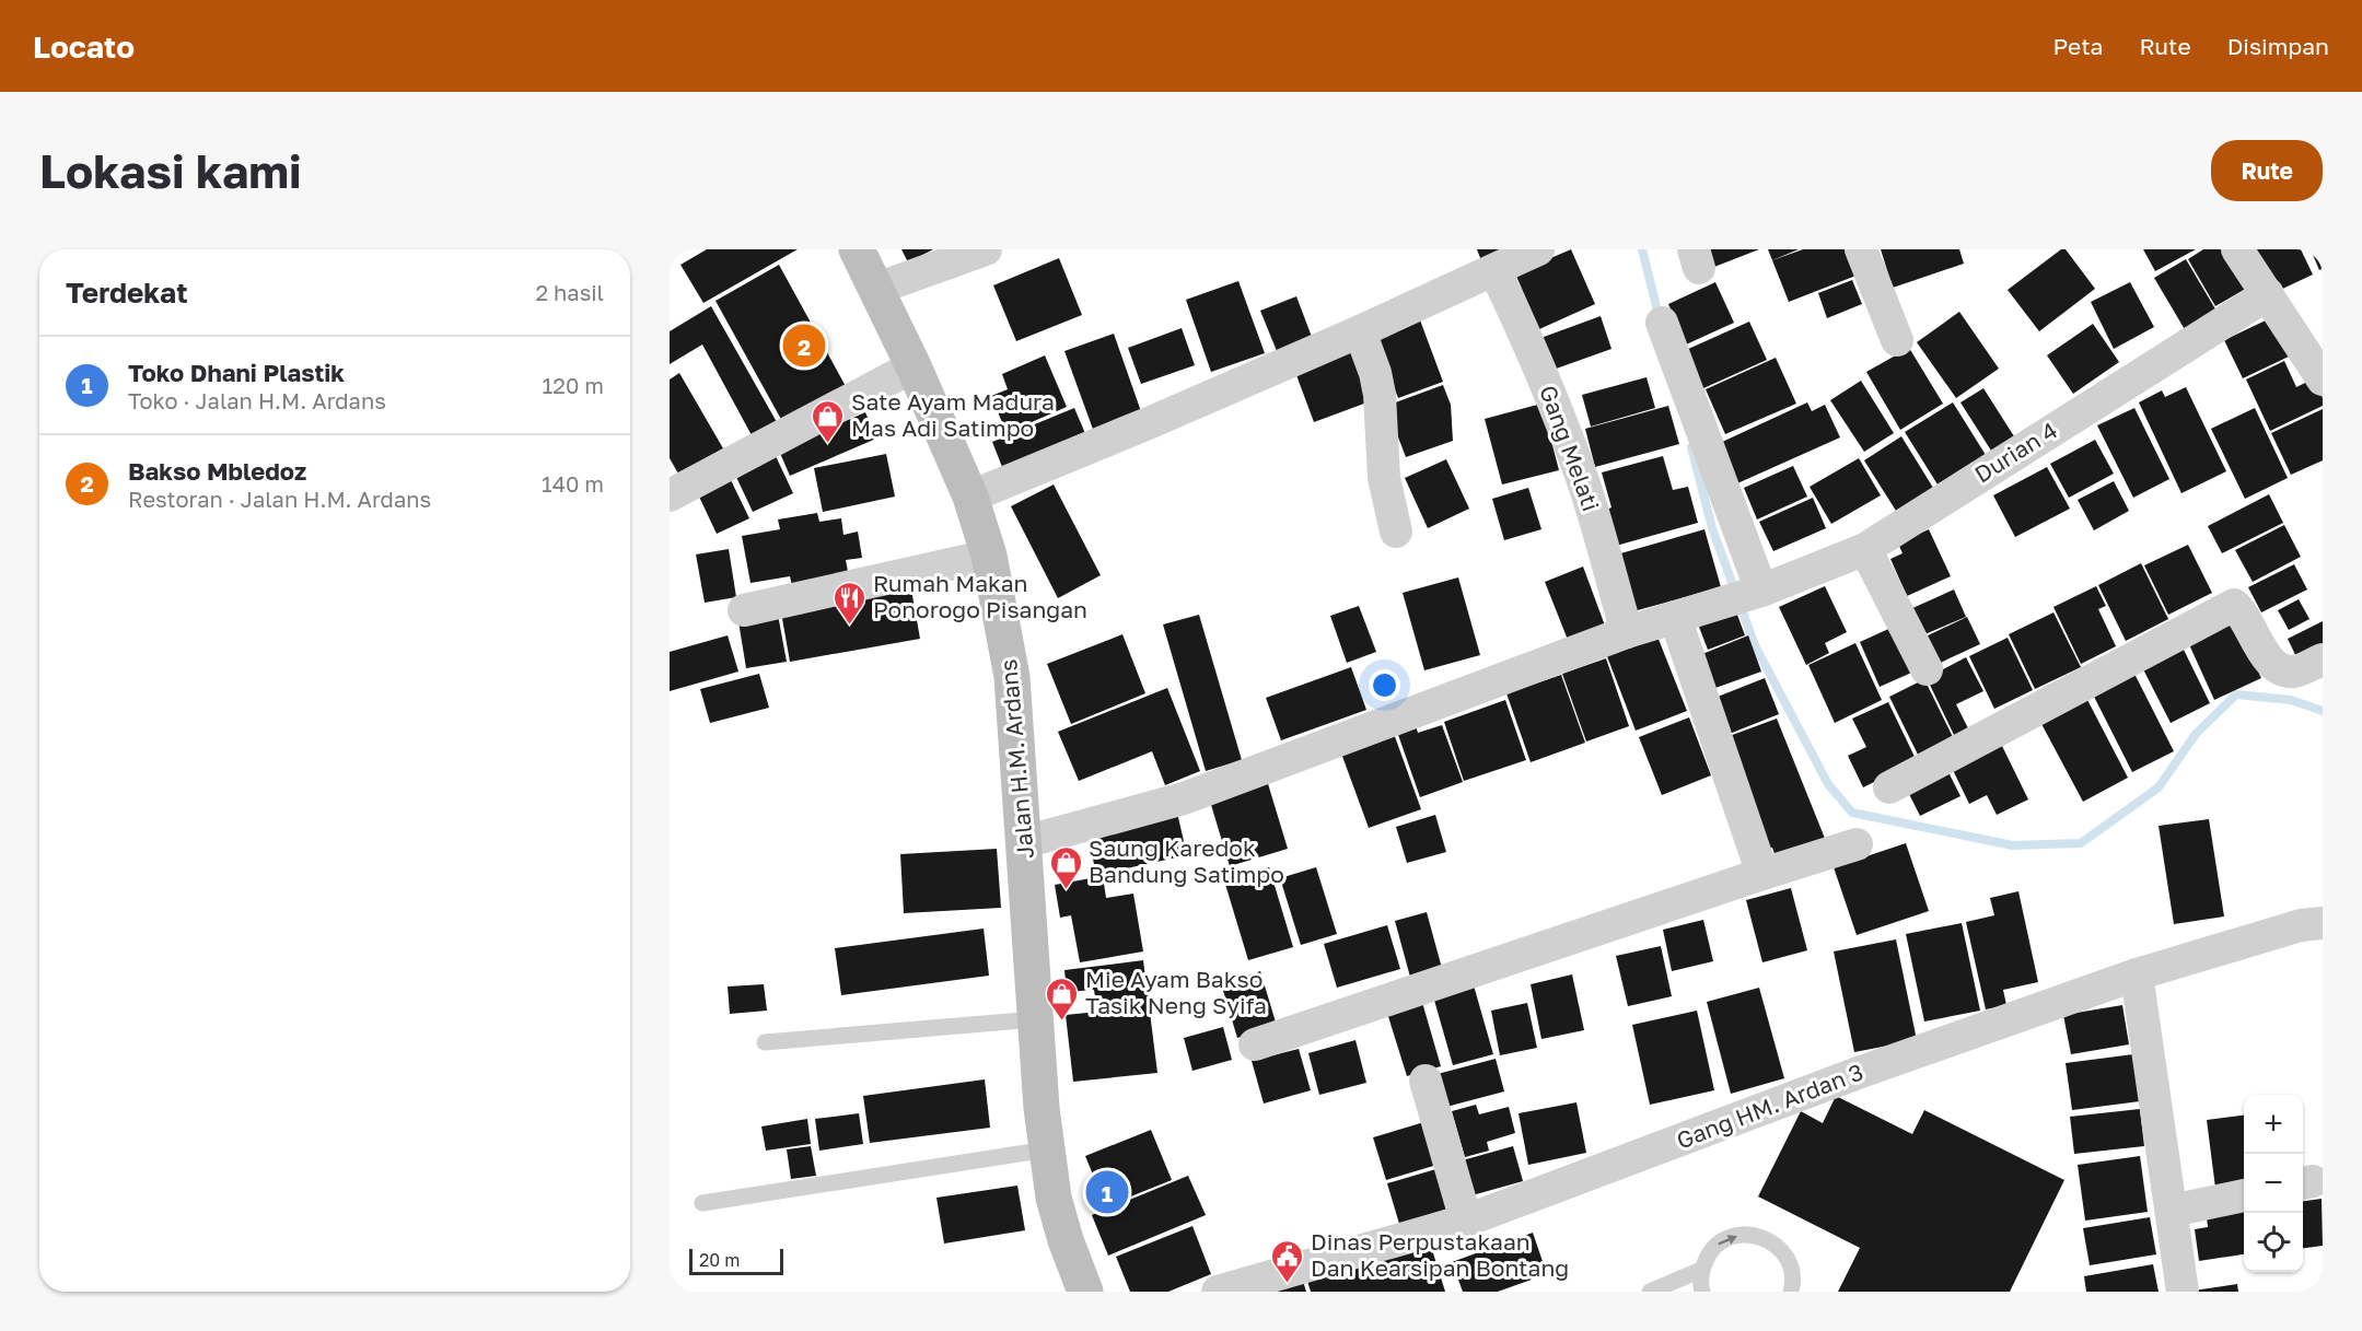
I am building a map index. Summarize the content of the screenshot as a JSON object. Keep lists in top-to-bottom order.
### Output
{
  "streets": {
    "street": [
      "Gang Melati",
      "Durian 4",
      "Jalan H.M. Ardans",
      "Gang HM. Ardan 3"
    ]
  },
  "crossings": [
    ["Gang Melati", "Durian 4"],
    ["Durian 4", "Jalan H.M. Ardans"]
  ],
  "places": {
    "shop": ["Sate Ayam Madura Mas Adi Satimpo", "Saung Karedok Bandung Satimpo", "Mie Ayam Bakso Tasik Neng Syifa"],
    "restaurant": ["Rumah Makan Ponorogo Pisangan"],
    "public building": ["Dinas Perpustakaan Dan Kearsipan Bontang"]
  },
  "scale_bar": "20 m",
  "page": {
    "header": "Locato",
    "nav": ["Peta", "Rute", "Disimpan"],
    "buttons": "Rute",
    "title": "Lokasi kami",
    "heading": ["Terdekat", "2 hasil"],
    "pins": ["2", "1"],
    "list": [
      {
        "mark": "1",
        "name": "Toko Dhani Plastik",
        "note": "Toko · Jalan H.M. Ardans",
        "value": "120 m"
      },
      {
        "mark": "2",
        "name": "Bakso Mbledoz",
        "note": "Restoran · Jalan H.M. Ardans",
        "value": "140 m"
      }
    ],
    "map_buttons": ["+", "−"],
    "scale": "20 m"
  }
}
